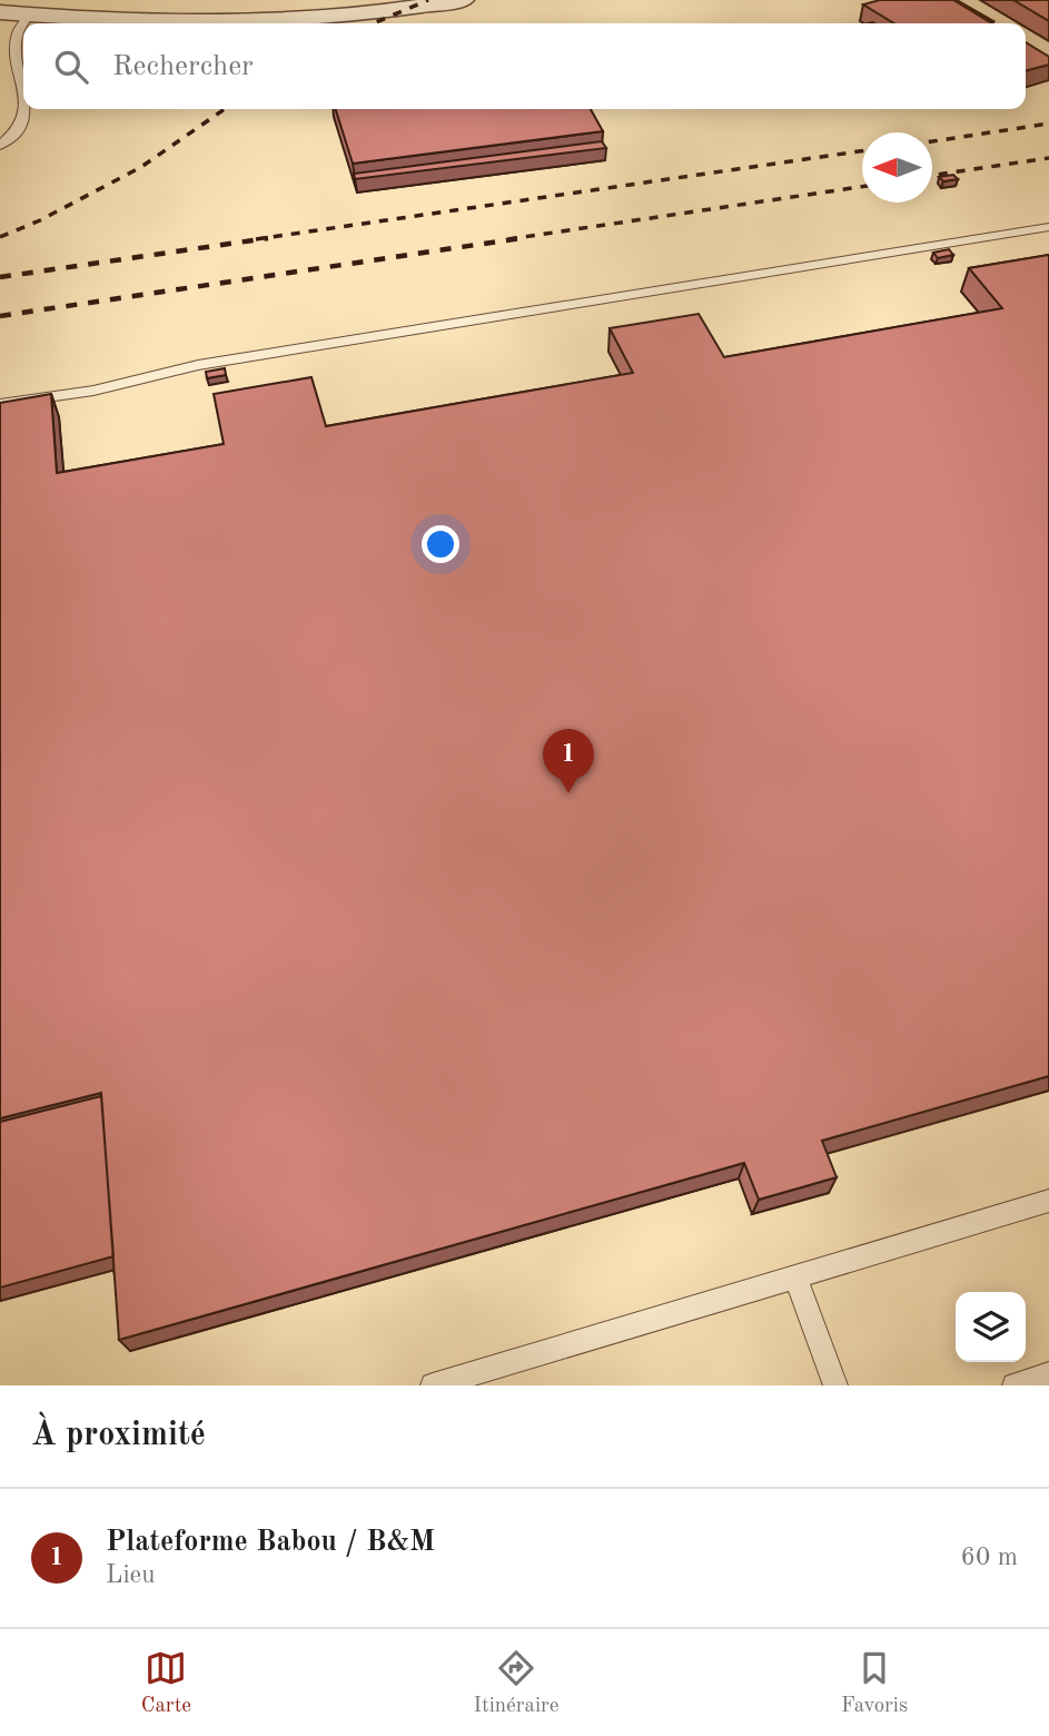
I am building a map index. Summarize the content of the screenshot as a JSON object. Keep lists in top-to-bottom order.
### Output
{
  "north": "left",
  "page": {
    "search": "Rechercher",
    "pins": "1",
    "heading": "À proximité",
    "list": [
      {
        "mark": "1",
        "name": "Plateforme Babou / B&M",
        "note": "Lieu",
        "value": "60 m"
      }
    ],
    "nav": ["Carte", "Itinéraire", "Favoris"]
  }
}
